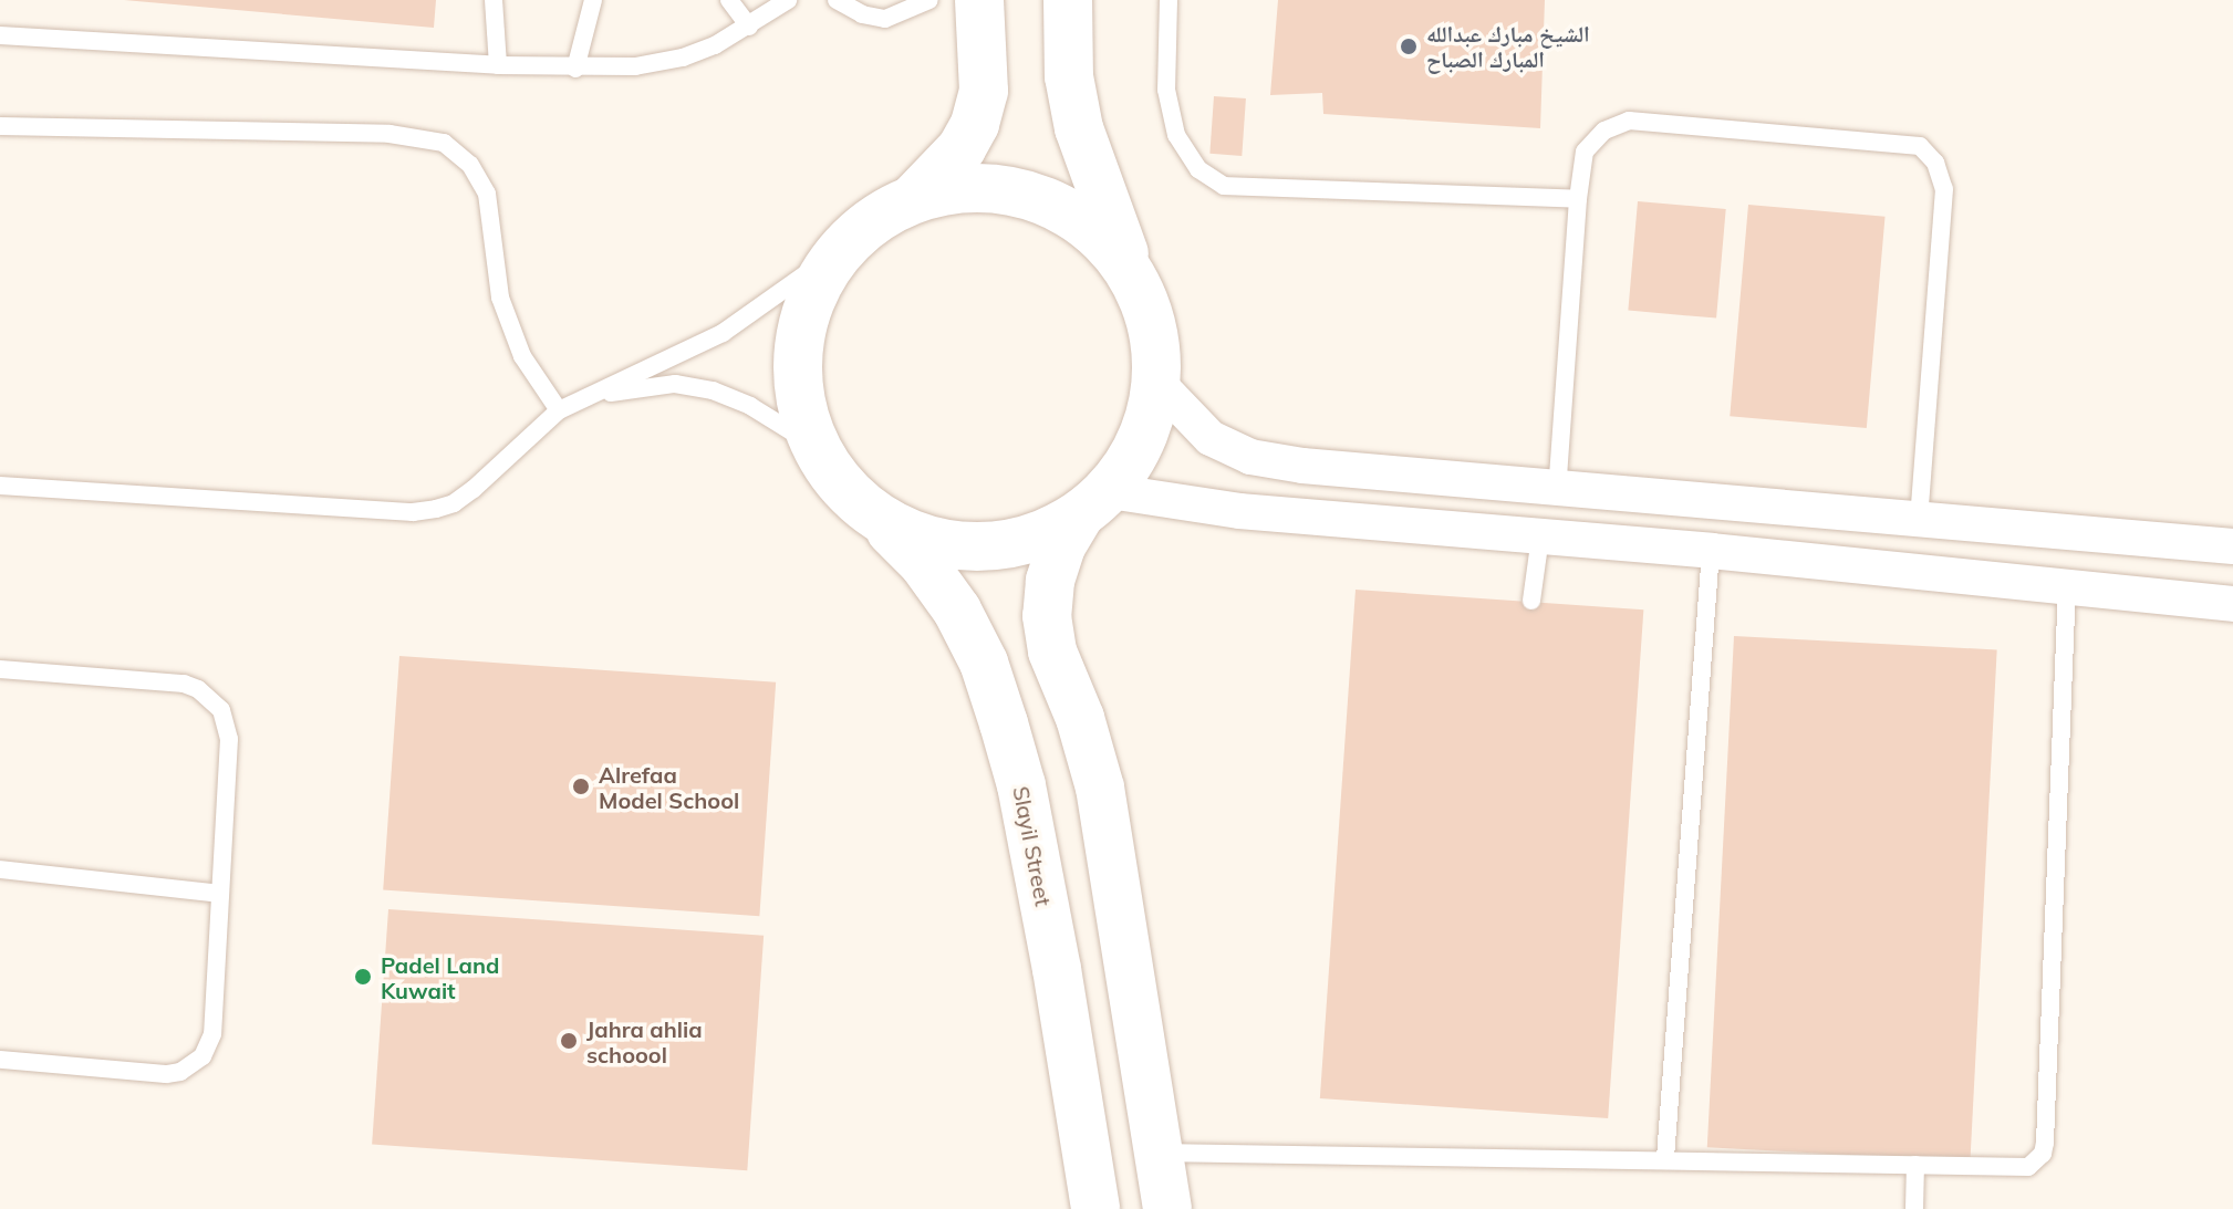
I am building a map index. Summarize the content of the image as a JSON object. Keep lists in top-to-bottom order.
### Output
{
  "streets": {
    "main road": ["Slayil Street"]
  },
  "places": [
    "الشيخ مبارك عبدالله المبارك الصباح",
    "Alrefaa Model School",
    "Padel Land Kuwait",
    "Jahra ahlia schoool"
  ]
}
